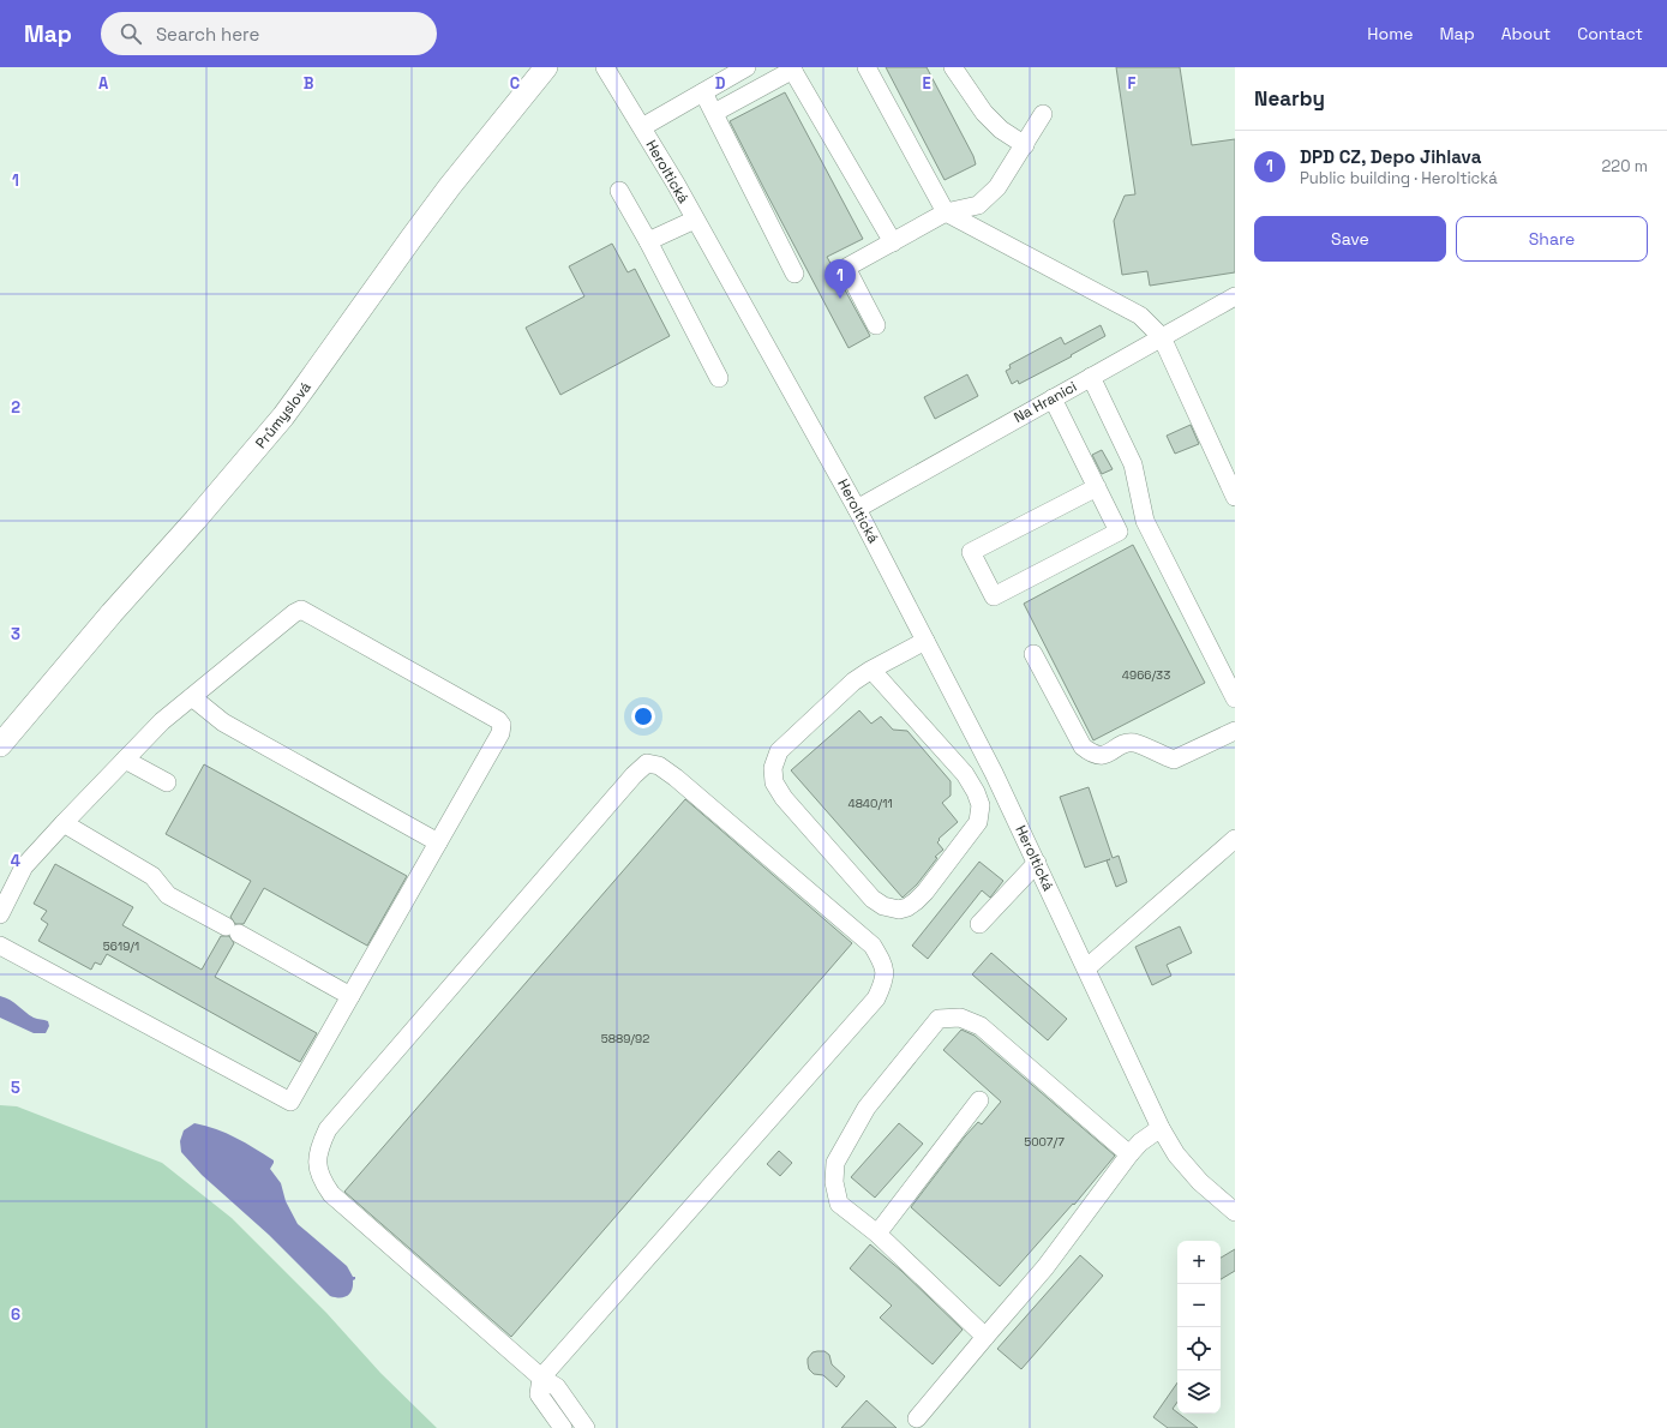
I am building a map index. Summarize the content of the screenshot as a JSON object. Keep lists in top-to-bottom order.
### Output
{
  "streets": {
    "main road": ["Průmyslová"],
    "street": ["Heroltická", "Na Hranici"]
  },
  "crossings": [
    ["Heroltická", "Na Hranici"]
  ],
  "house_numbers": [
    "4966/33",
    "4840/11",
    "5619/1",
    "5889/92",
    "5007/7"
  ],
  "page": {
    "header": "Map",
    "search": "Search here",
    "nav": [
      "Home",
      "Map",
      "About",
      "Contact"
    ],
    "heading": "Nearby",
    "list": [
      {
        "mark": "1",
        "name": "DPD CZ, Depo Jihlava",
        "note": "Public building · Heroltická",
        "value": "220 m"
      }
    ],
    "buttons": ["Save", "Share"],
    "pins": "1",
    "map_buttons": ["+", "−"]
  },
  "grid": {
    "columns": [
      "A",
      "B",
      "C",
      "D",
      "E",
      "F"
    ],
    "rows": [
      "1",
      "2",
      "3",
      "4",
      "5",
      "6"
    ]
  }
}
